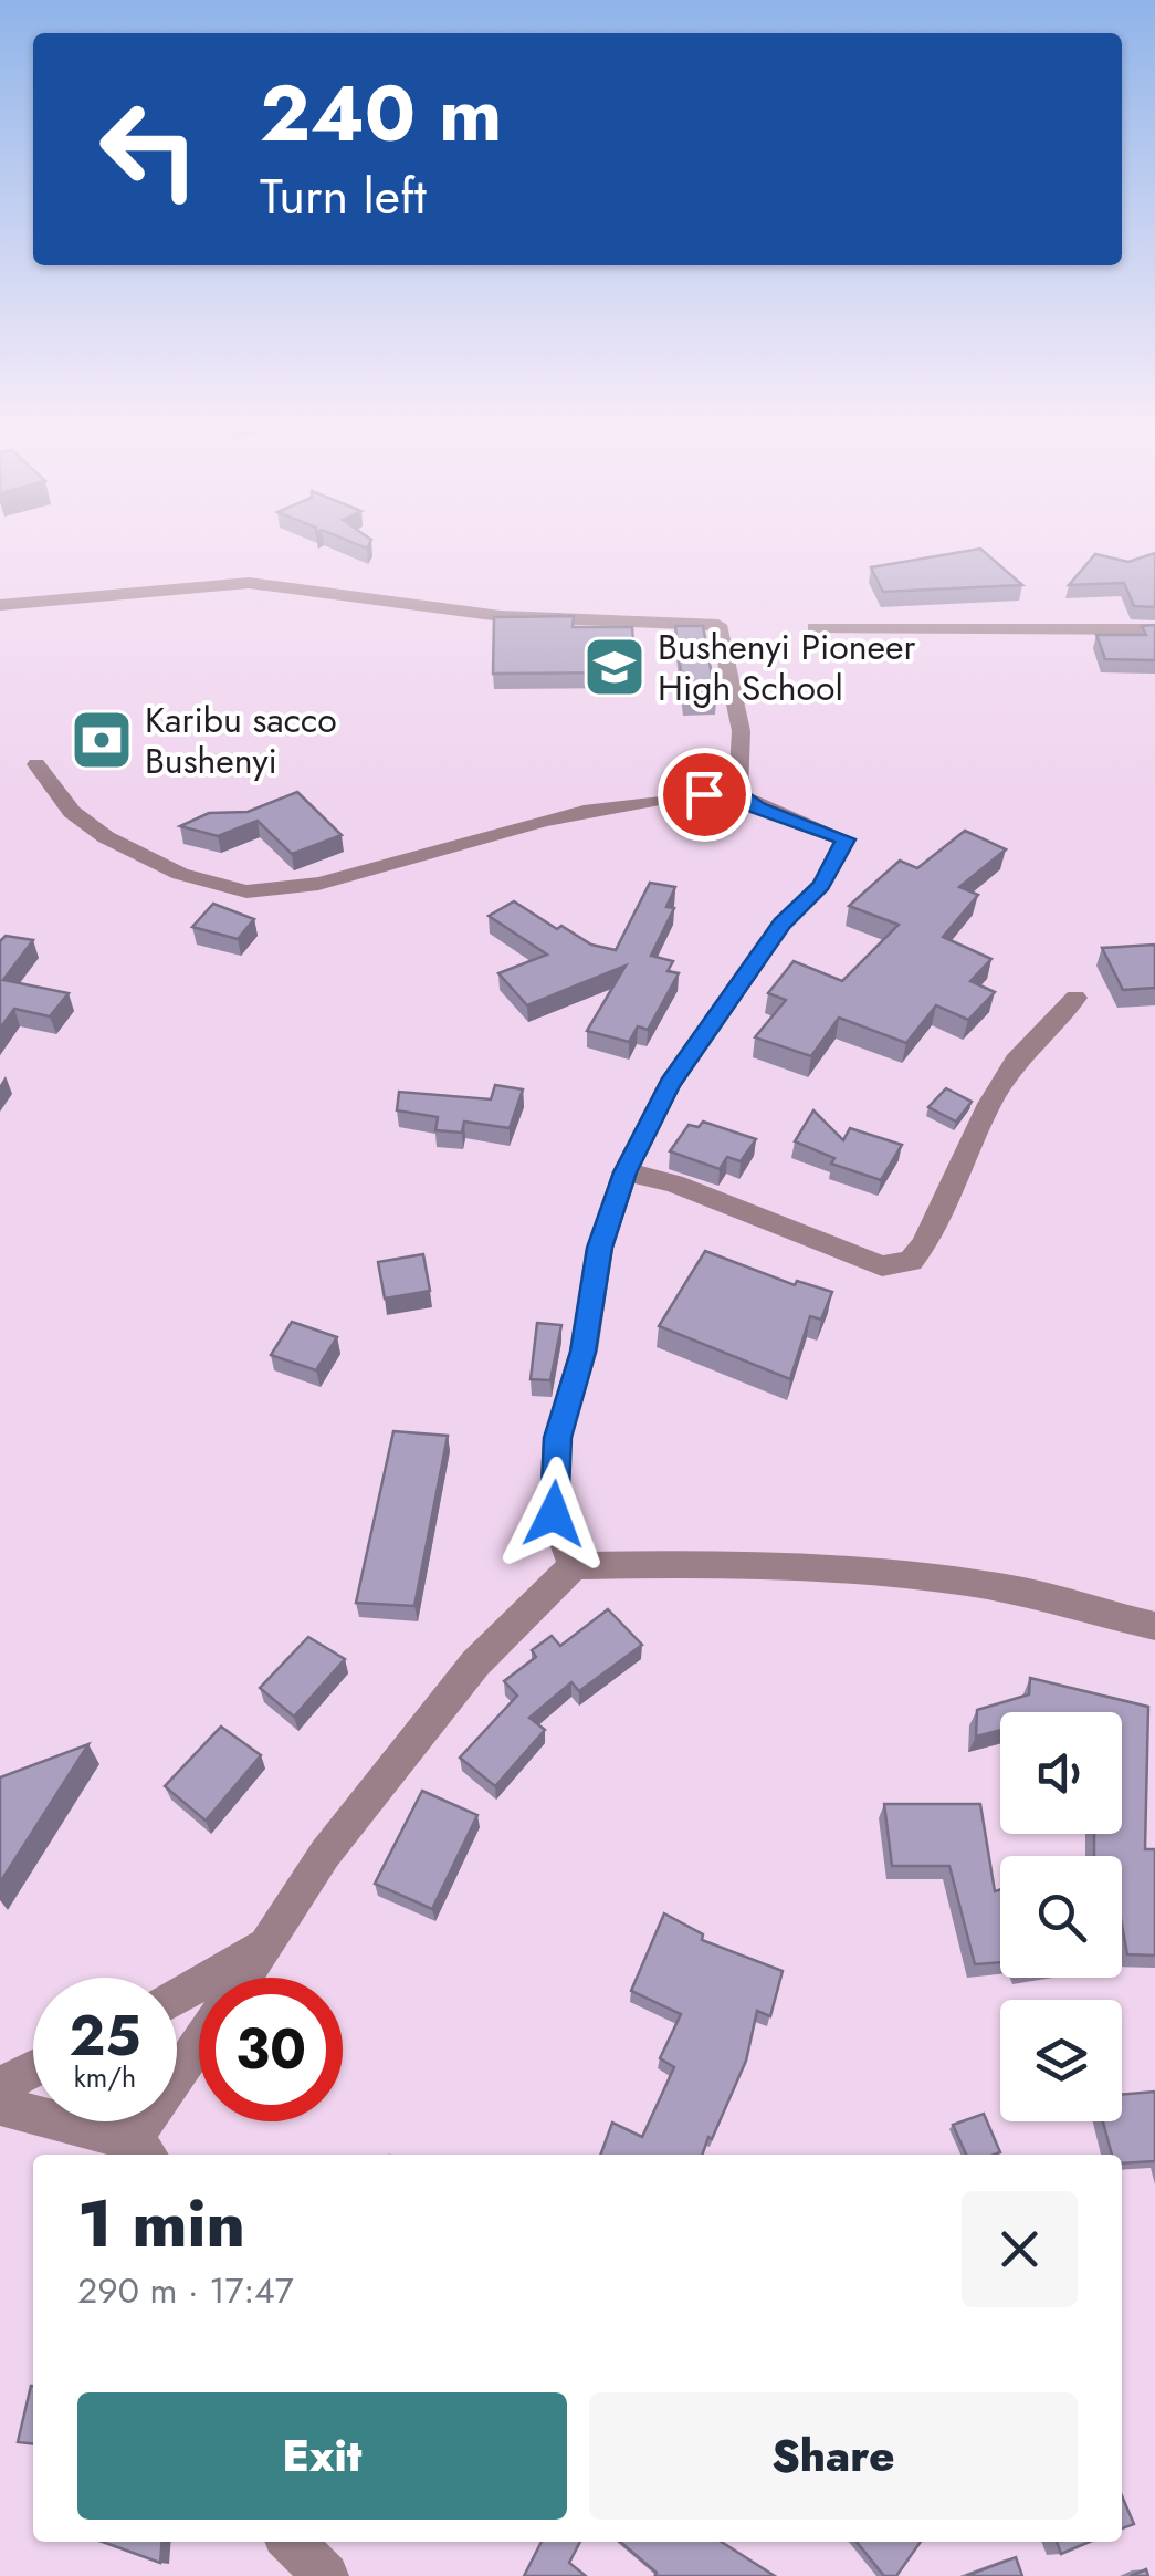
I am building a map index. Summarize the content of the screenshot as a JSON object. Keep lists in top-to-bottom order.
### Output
{
  "places": {
    "school or university": ["Bushenyi Pioneer High School"],
    "bank": ["Karibu sacco Bushenyi"]
  },
  "page": {
    "turn": ["240 m", "Turn left"],
    "speed": "25 km/h",
    "limit": "30",
    "heading": ["1 min", "290 m · 17:47"],
    "buttons": ["Exit", "Share"]
  }
}
